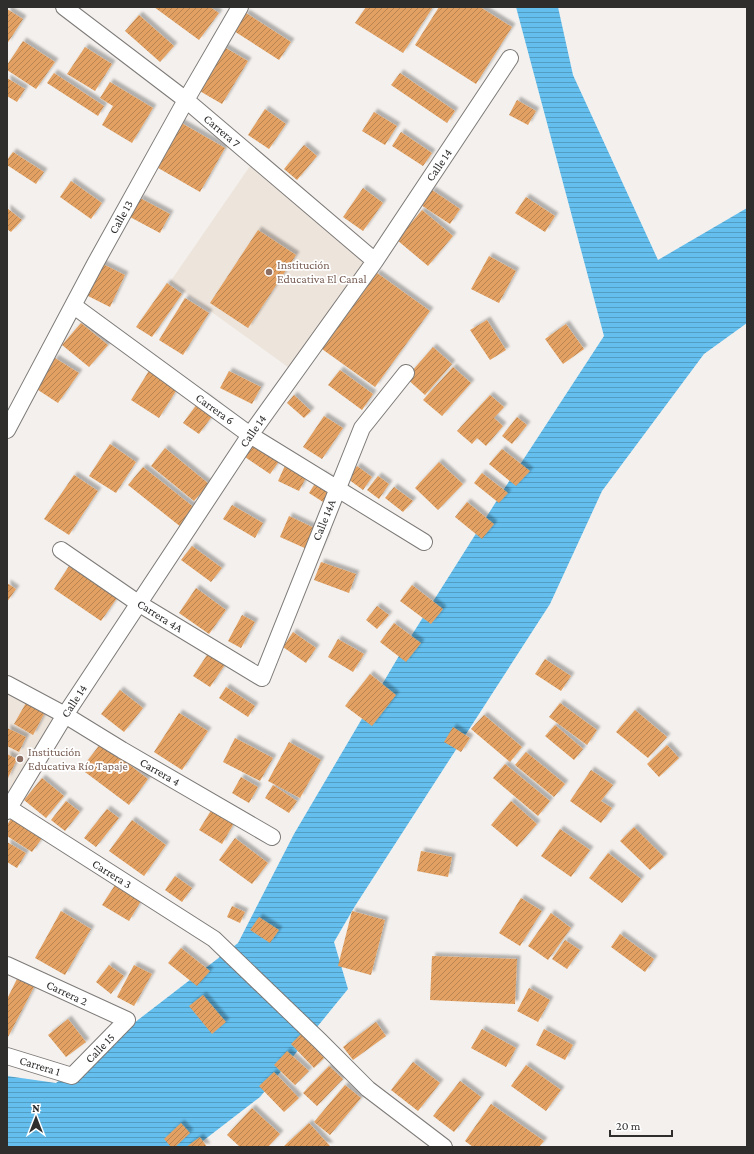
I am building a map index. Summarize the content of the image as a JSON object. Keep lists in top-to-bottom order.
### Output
{
  "streets": {
    "street": [
      "Carrera 7",
      "Calle 14",
      "Calle 13",
      "Carrera 6",
      "Calle 14A",
      "Carrera 4A",
      "Carrera 4",
      "Carrera 3",
      "Carrera 2",
      "Calle 15",
      "Carrera 1"
    ]
  },
  "crossings": [
    ["Carrera 7", "Calle 14"],
    ["Carrera 7", "Calle 13"],
    ["Calle 14", "Carrera 6"],
    ["Calle 14", "Carrera 4A"],
    ["Calle 14", "Carrera 4"],
    ["Calle 14", "Carrera 3"],
    ["Calle 13", "Carrera 6"],
    ["Carrera 6", "Calle 14A"],
    ["Calle 14A", "Carrera 4A"],
    ["Carrera 2", "Calle 15"],
    ["Calle 15", "Carrera 1"]
  ],
  "places": ["Institución Educativa El Canal", "Institución Educativa Río Tapaje"],
  "scale_bar": "20 m",
  "north": "top"
}
